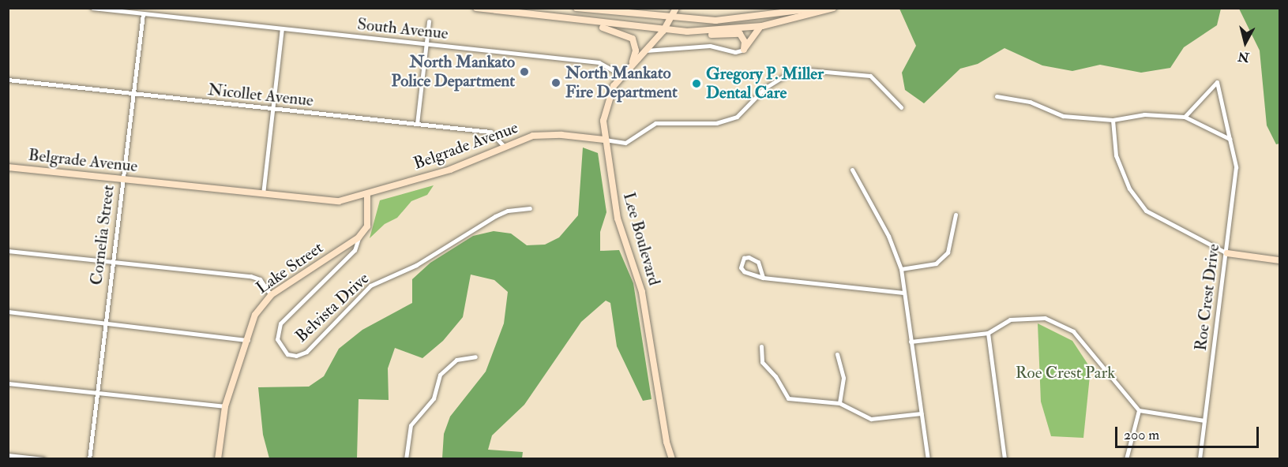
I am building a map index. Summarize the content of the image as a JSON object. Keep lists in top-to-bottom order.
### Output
{
  "streets": {
    "main road": ["Belgrade Avenue", "Lee Boulevard", "Lake Street"],
    "street": [
      "South Avenue",
      "Nicollet Avenue",
      "Cornelia Street",
      "Roe Crest Drive",
      "Belvista Drive"
    ]
  },
  "crossings": [
    ["South Avenue", "Cornelia Street"],
    ["South Avenue", "Lee Boulevard"],
    ["Nicollet Avenue", "Belgrade Avenue"],
    ["Nicollet Avenue", "Cornelia Street"],
    ["Belgrade Avenue", "Cornelia Street"],
    ["Belgrade Avenue", "Lee Boulevard"],
    ["Lake Street", "Belvista Drive"]
  ],
  "parks": ["Roe Crest Park"],
  "places": ["North Mankato Police Department", "North Mankato Fire Department", "Gregory P. Miller Dental Care"],
  "scale_bar": "200 m",
  "north": "bottom"
}
